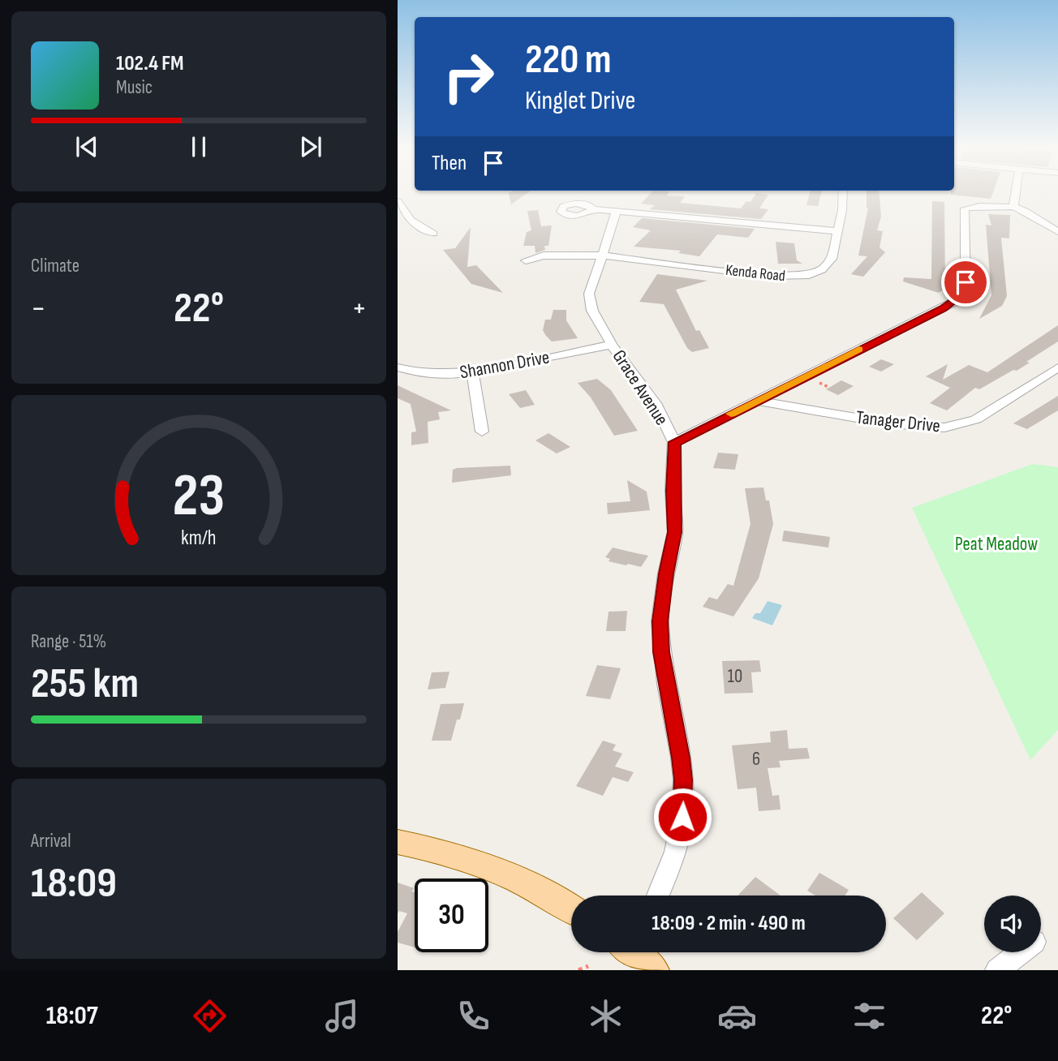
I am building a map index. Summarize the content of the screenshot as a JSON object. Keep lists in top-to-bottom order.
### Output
{
  "streets": {
    "street": [
      "Kenda Road",
      "Shannon Drive",
      "Grace Avenue",
      "Tanager Drive"
    ]
  },
  "crossings": [
    ["Kenda Road", "Grace Avenue"],
    ["Shannon Drive", "Grace Avenue"]
  ],
  "parks": ["Peat Meadow"],
  "house_numbers": ["10", "6"],
  "page": {
    "turn": ["220 m", "Kinglet Drive"],
    "song": ["102.4 FM", "Music"],
    "then": "Then",
    "tile": [
      "Climate",
      ["Range · 51%", "255 km"],
      ["Arrival", "18:09"]
    ],
    "heat": ["−", "22°", "+"],
    "limit": "30",
    "trip": "18:09 · 2 min · 490 m",
    "tabs": ["18:07", "22°"],
    "gauge": ["23", "km/h"]
  }
}
